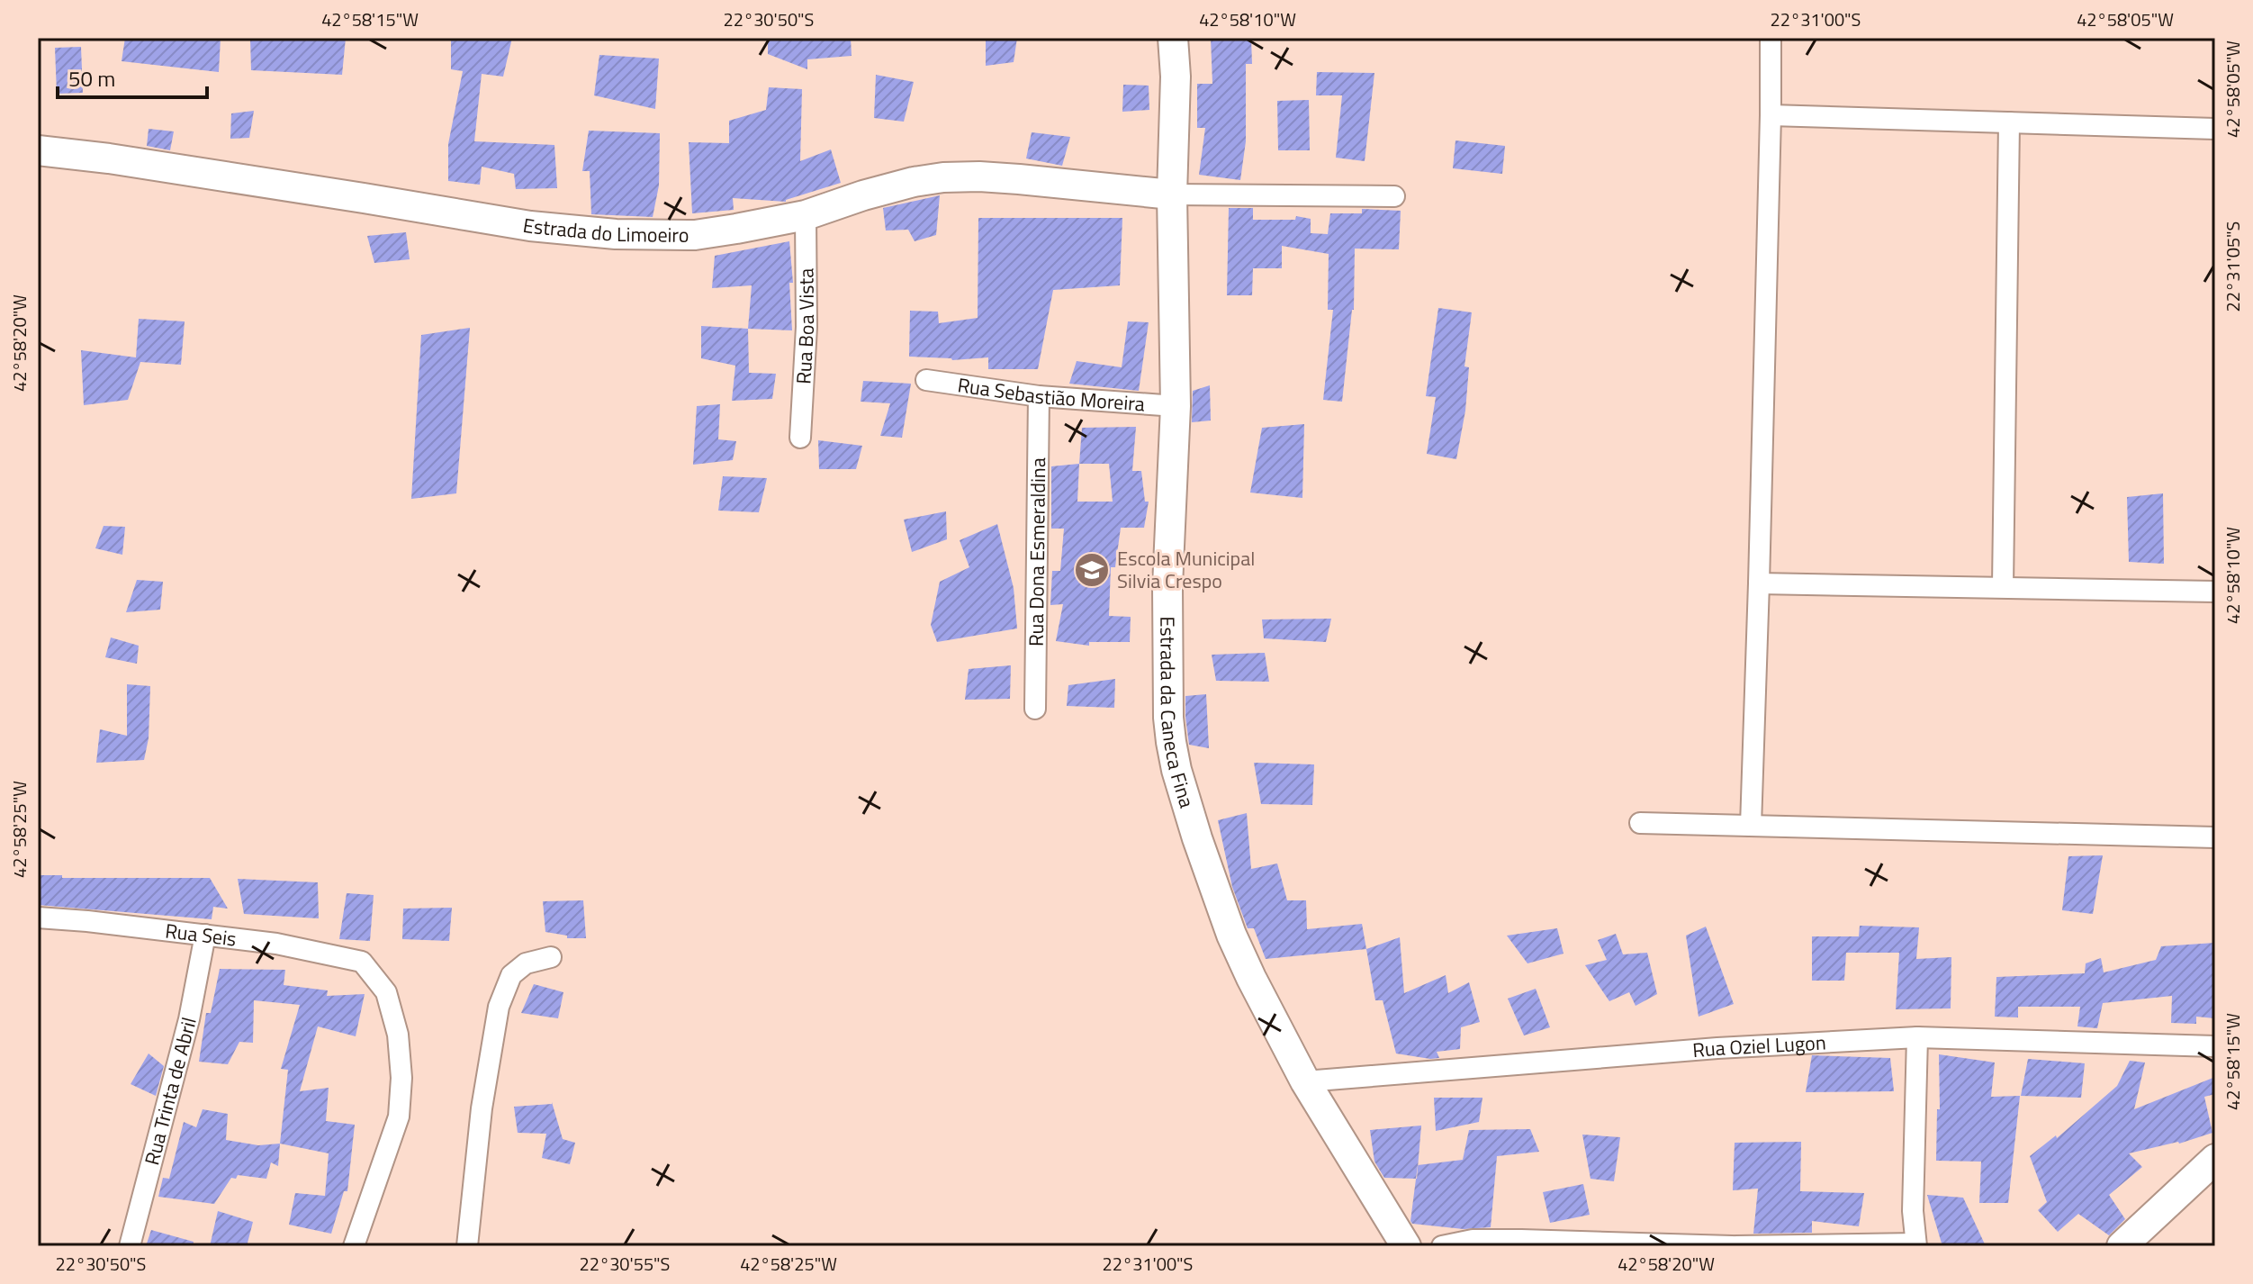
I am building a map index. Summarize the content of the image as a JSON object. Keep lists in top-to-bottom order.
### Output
{
  "streets": {
    "street": [
      "Estrada do Limoeiro",
      "Rua Boa Vista",
      "Rua Sebastião Moreira",
      "Rua Dona Esmeraldina",
      "Estrada da Caneca Fina",
      "Rua Seis",
      "Rua Oziel Lugon",
      "Rua Trinta de Abril"
    ]
  },
  "crossings": [
    ["Estrada do Limoeiro", "Rua Boa Vista"],
    ["Estrada do Limoeiro", "Estrada da Caneca Fina"],
    ["Rua Sebastião Moreira", "Rua Dona Esmeraldina"],
    ["Rua Sebastião Moreira", "Estrada da Caneca Fina"],
    ["Estrada da Caneca Fina", "Rua Oziel Lugon"],
    ["Rua Seis", "Rua Trinta de Abril"]
  ],
  "places": {
    "school or university": ["Escola Municipal Silvia Crespo"]
  },
  "scale_bar": "50 m",
  "coordinates": [
    "42°58'15\"W",
    "22°30'50\"S",
    "42°58'10\"W",
    "22°31'00\"S",
    "42°58'05\"W",
    "22°31'05\"S",
    "42°58'20\"W",
    "42°58'25\"W",
    "22°30'55\"S"
  ]
}
